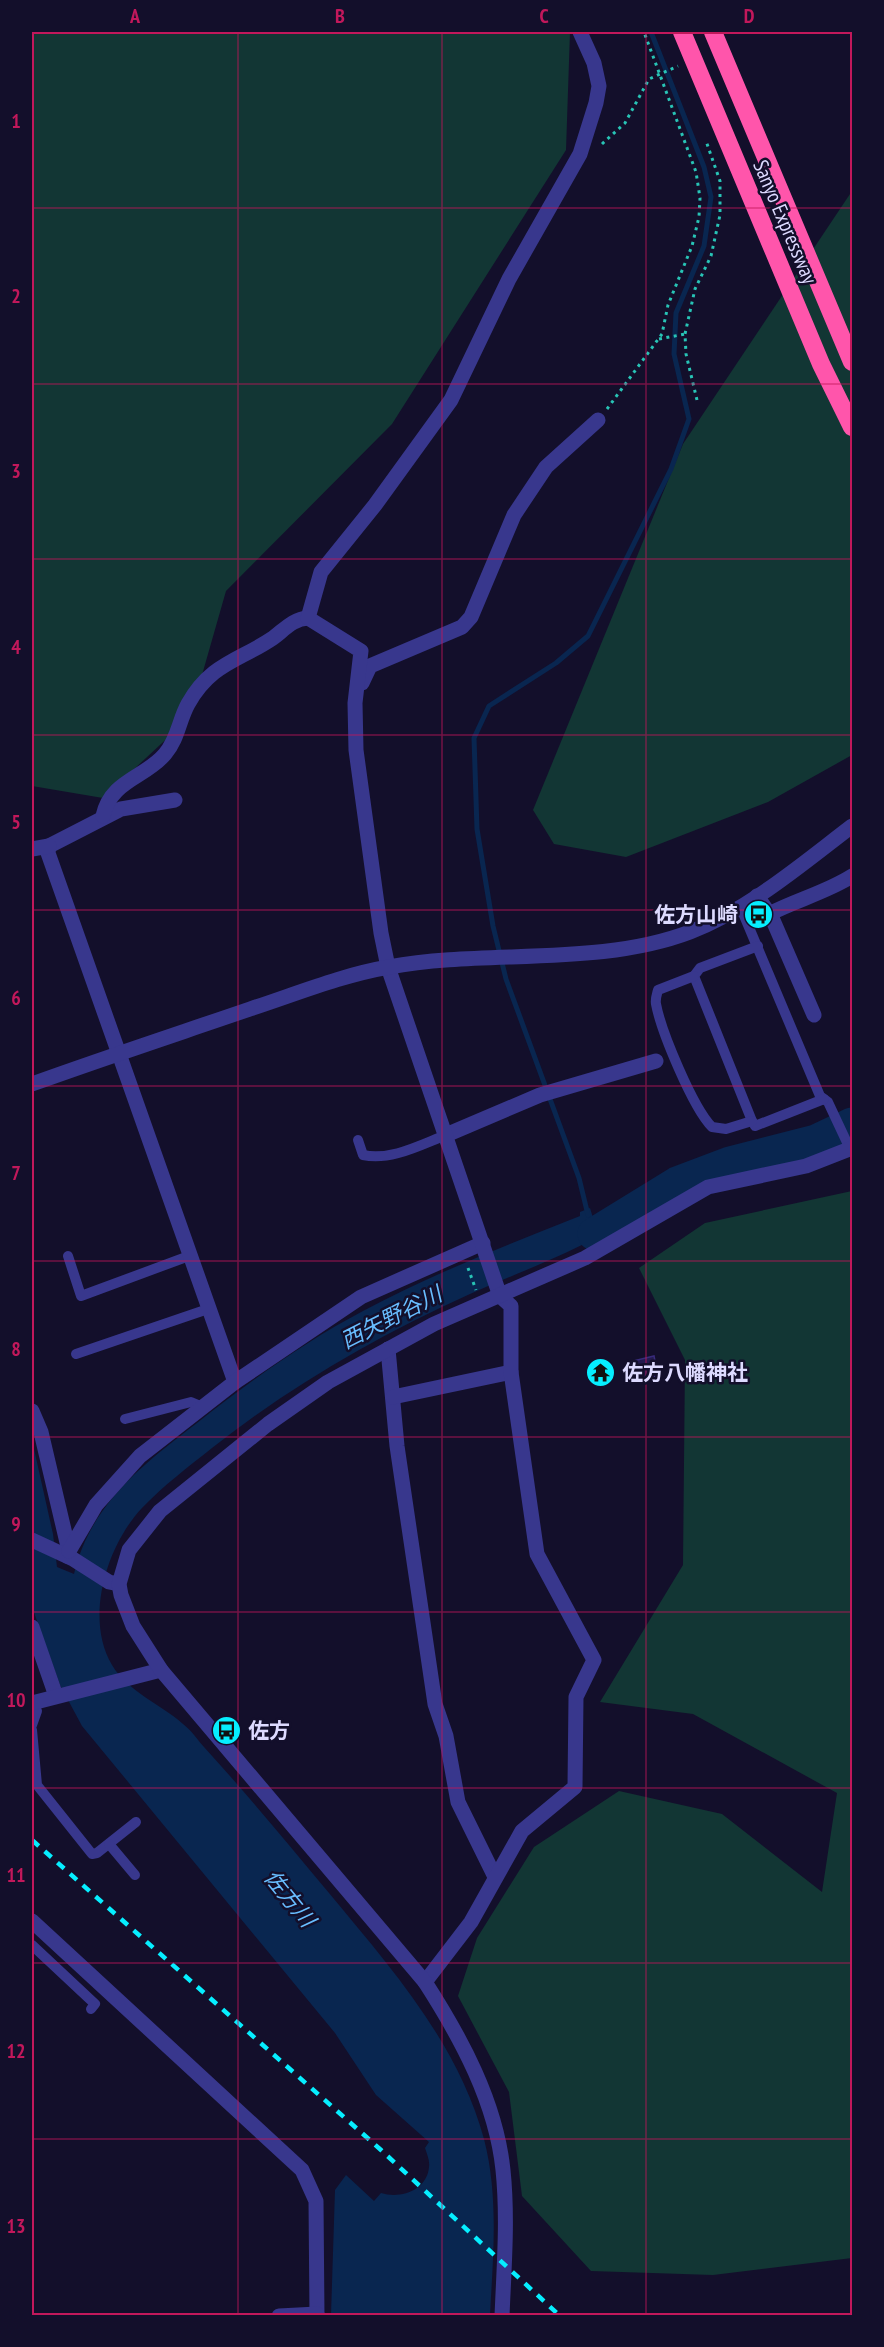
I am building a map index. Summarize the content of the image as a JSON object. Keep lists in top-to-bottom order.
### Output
{
  "streets": {
    "highway": ["Sanyo Expressway"]
  },
  "water": ["西矢野谷川", "佐方川"],
  "places": {
    "bus stop": ["佐方山崎", "佐方"],
    "temple": ["佐方八幡神社"]
  },
  "grid": {
    "columns": [
      "A",
      "B",
      "C",
      "D"
    ],
    "rows": [
      "1",
      "2",
      "3",
      "4",
      "5",
      "6",
      "7",
      "8",
      "9",
      "10",
      "11",
      "12",
      "13"
    ]
  }
}
